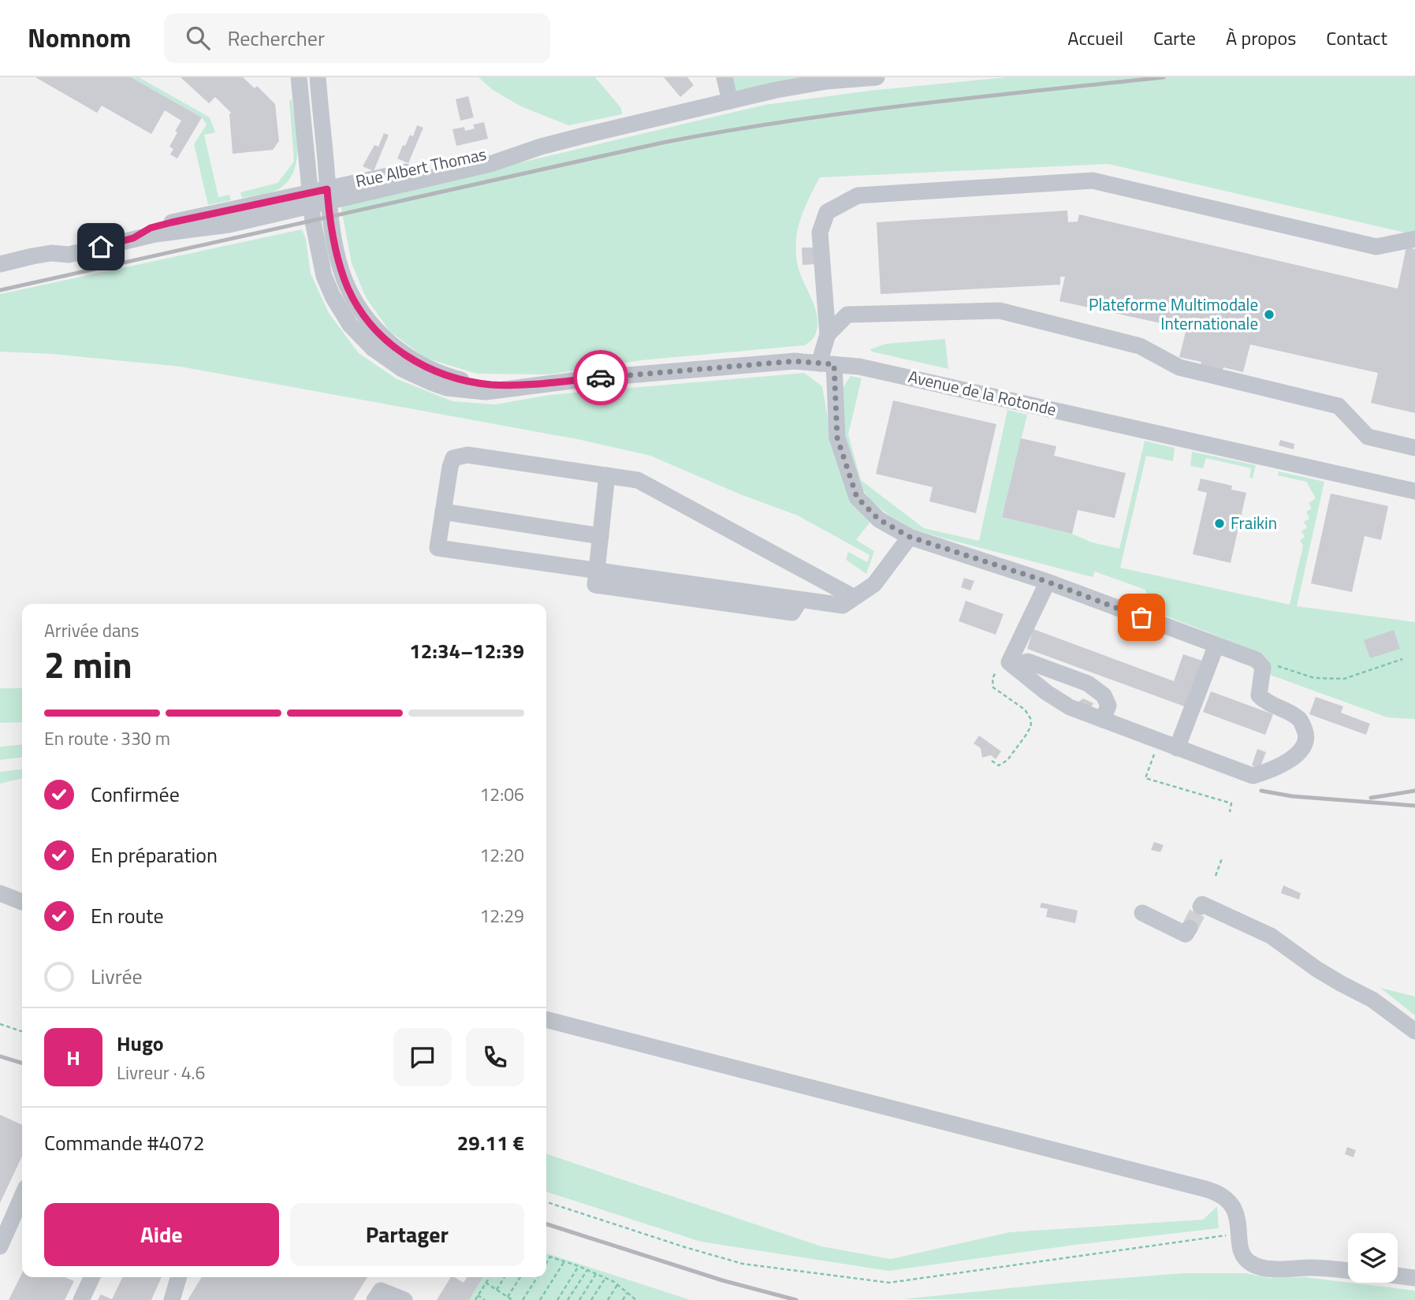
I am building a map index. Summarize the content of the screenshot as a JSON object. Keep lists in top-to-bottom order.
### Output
{
  "streets": {
    "street": ["Rue Albert Thomas", "Avenue de la Rotonde"]
  },
  "crossings": [
    ["Rue Albert Thomas", "Avenue de la Rotonde"]
  ],
  "places": ["Plateforme Multimodale Internationale", "Fraikin"],
  "page": {
    "header": "Nomnom",
    "search": "Rechercher",
    "nav": [
      "Accueil",
      "Carte",
      "À propos",
      "Contact"
    ],
    "heading": ["2 min", "Arrivée dans", "12:34–12:39"],
    "panel": [
      "Hugo",
      "Livreur · 4.6",
      "Commande #4072",
      "29.11 €"
    ],
    "bar": "En route · 330 m",
    "list": [
      ["Confirmée", "12:06"],
      ["En préparation", "12:20"],
      ["En route", "12:29"],
      "Livrée"
    ],
    "round": "H",
    "buttons": ["Aide", "Partager"]
  }
}
